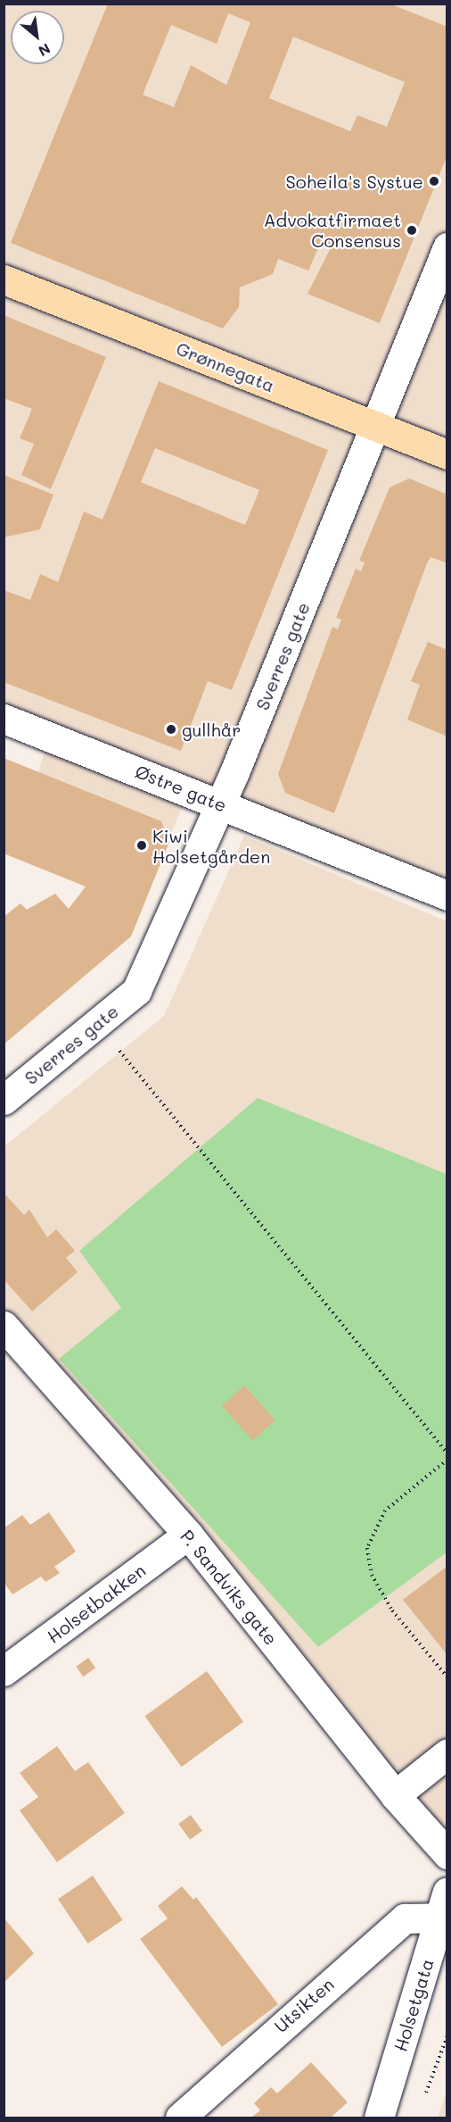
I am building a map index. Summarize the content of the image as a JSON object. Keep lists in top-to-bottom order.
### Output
{
  "streets": {
    "main road": ["Grønnegata"],
    "street": [
      "Sverres gate",
      "Østre gate",
      "P. Sandviks gate",
      "Holsetbakken",
      "Utsikten",
      "Holsetgata"
    ]
  },
  "crossings": [
    ["Grønnegata", "Sverres gate"],
    ["Sverres gate", "Østre gate"],
    ["P. Sandviks gate", "Holsetbakken"],
    ["Utsikten", "Holsetgata"]
  ],
  "places": [
    "Soheila's Systue",
    "Advokatfirmaet Consensus",
    "gullhår",
    "Kiwi Holsetgården"
  ],
  "north": "bottom right"
}
